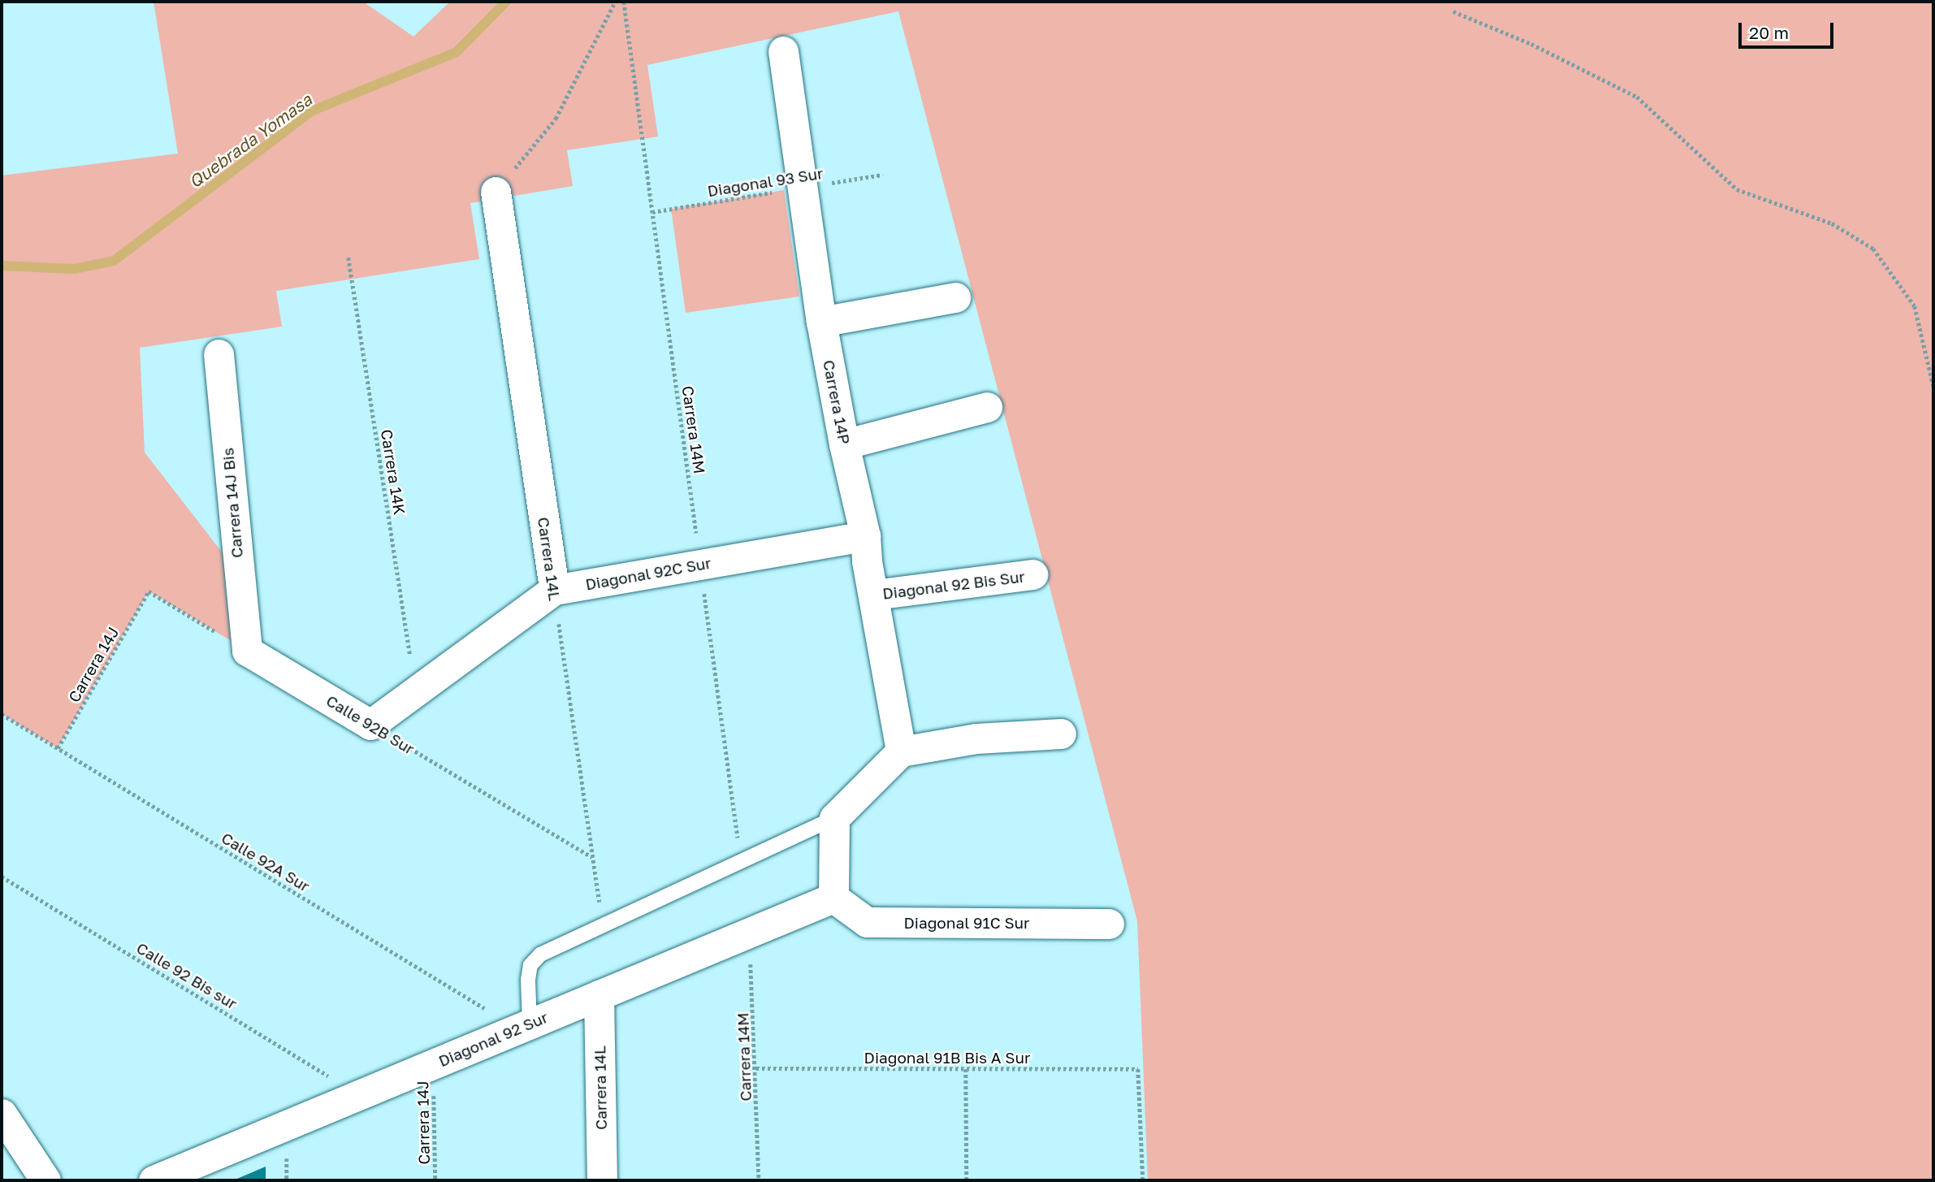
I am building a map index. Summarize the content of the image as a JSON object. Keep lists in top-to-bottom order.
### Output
{
  "streets": {
    "street": [
      "Carrera 14P",
      "Carrera 14J Bis",
      "Carrera 14L",
      "Diagonal 92C Sur",
      "Diagonal 92 Bis Sur",
      "Calle 92B Sur",
      "Diagonal 91C Sur",
      "Diagonal 92 Sur"
    ],
    "path": [
      "Diagonal 93 Sur",
      "Carrera 14M",
      "Carrera 14K",
      "Carrera 14J",
      "Calle 92A Sur",
      "Calle 92 Bis sur",
      "Diagonal 91B Bis A Sur"
    ]
  },
  "crossings": [
    ["Diagonal 93 Sur", "Carrera 14P"],
    ["Diagonal 93 Sur", "Carrera 14M"],
    ["Carrera 14P", "Diagonal 92C Sur"],
    ["Carrera 14P", "Diagonal 92 Bis Sur"],
    ["Carrera 14M", "Diagonal 92C Sur"],
    ["Carrera 14M", "Diagonal 92 Sur"],
    ["Carrera 14M", "Diagonal 91B Bis A Sur"],
    ["Carrera 14K", "Diagonal 92C Sur"],
    ["Carrera 14J Bis", "Carrera 14J"],
    ["Carrera 14J Bis", "Calle 92B Sur"],
    ["Carrera 14L", "Diagonal 92C Sur"],
    ["Carrera 14L", "Calle 92B Sur"],
    ["Carrera 14L", "Diagonal 92 Sur"],
    ["Diagonal 92C Sur", "Calle 92B Sur"],
    ["Carrera 14J", "Calle 92B Sur"],
    ["Carrera 14J", "Calle 92A Sur"],
    ["Carrera 14J", "Diagonal 92 Sur"],
    ["Calle 92A Sur", "Diagonal 92 Sur"],
    ["Diagonal 91C Sur", "Diagonal 92 Sur"],
    ["Calle 92 Bis sur", "Diagonal 92 Sur"]
  ],
  "water": ["Quebrada Yomasa"],
  "scale_bar": "20 m"
}
